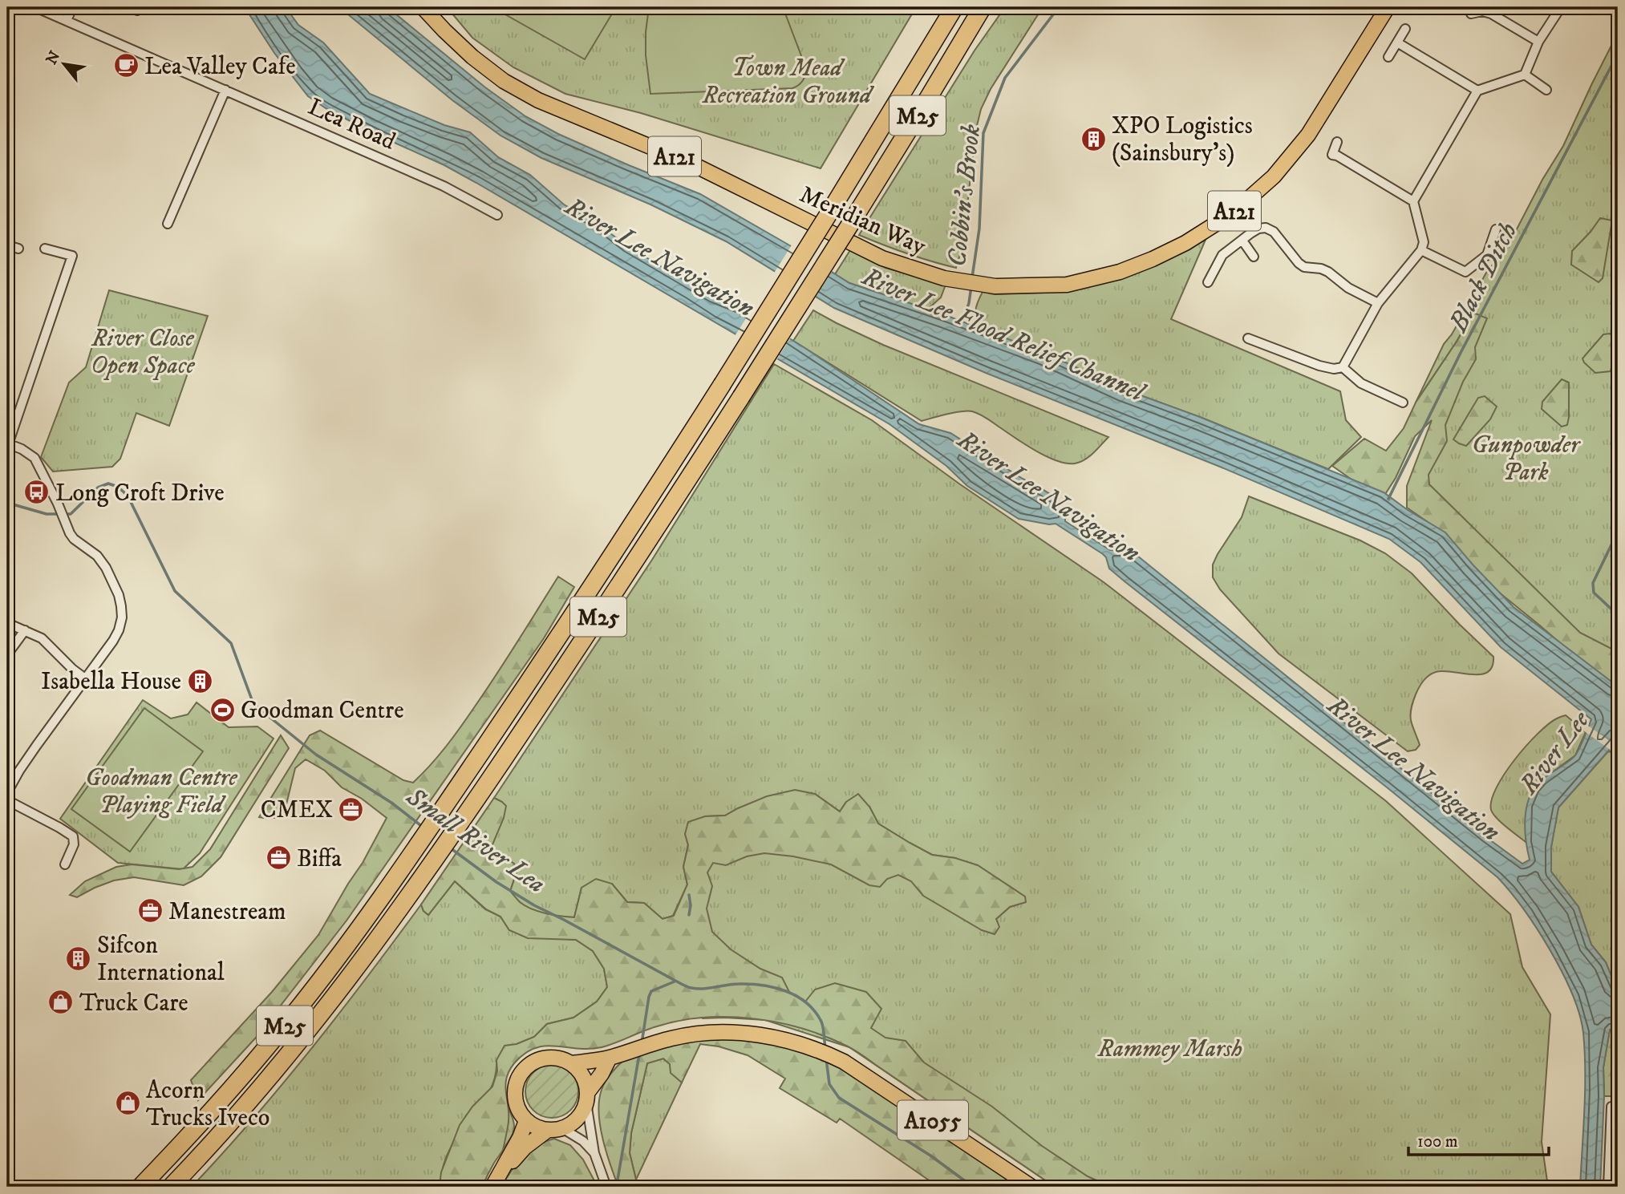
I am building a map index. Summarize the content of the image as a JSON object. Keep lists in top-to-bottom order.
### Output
{
  "streets": {
    "highway": ["M25"],
    "main road": ["A121", "Meridian Way", "A1055"],
    "street": ["Lea Road"]
  },
  "water": [
    "Cobbin's Brook",
    "River Lee Navigation",
    "Black Ditch",
    "River Lee Flood Relief Channel",
    "River Lee",
    "Small River Lea"
  ],
  "parks": [
    "Town Mead Recreation Ground",
    "River Close Open Space",
    "Gunpowder Park",
    "Goodman Centre Playing Field",
    "Rammey Marsh"
  ],
  "places": {
    "cafe": ["Lea Valley Cafe"],
    "building": ["XPO Logistics (Sainsbury's)", "Isabella House", "Sifcon International"],
    "bus stop": ["Long Croft Drive"],
    "sports": ["Goodman Centre"],
    "office": ["CMEX", "Biffa", "Manestream"],
    "shop": ["Truck Care", "Acorn Trucks Iveco"]
  },
  "scale_bar": "100 m",
  "north": "top left"
}
